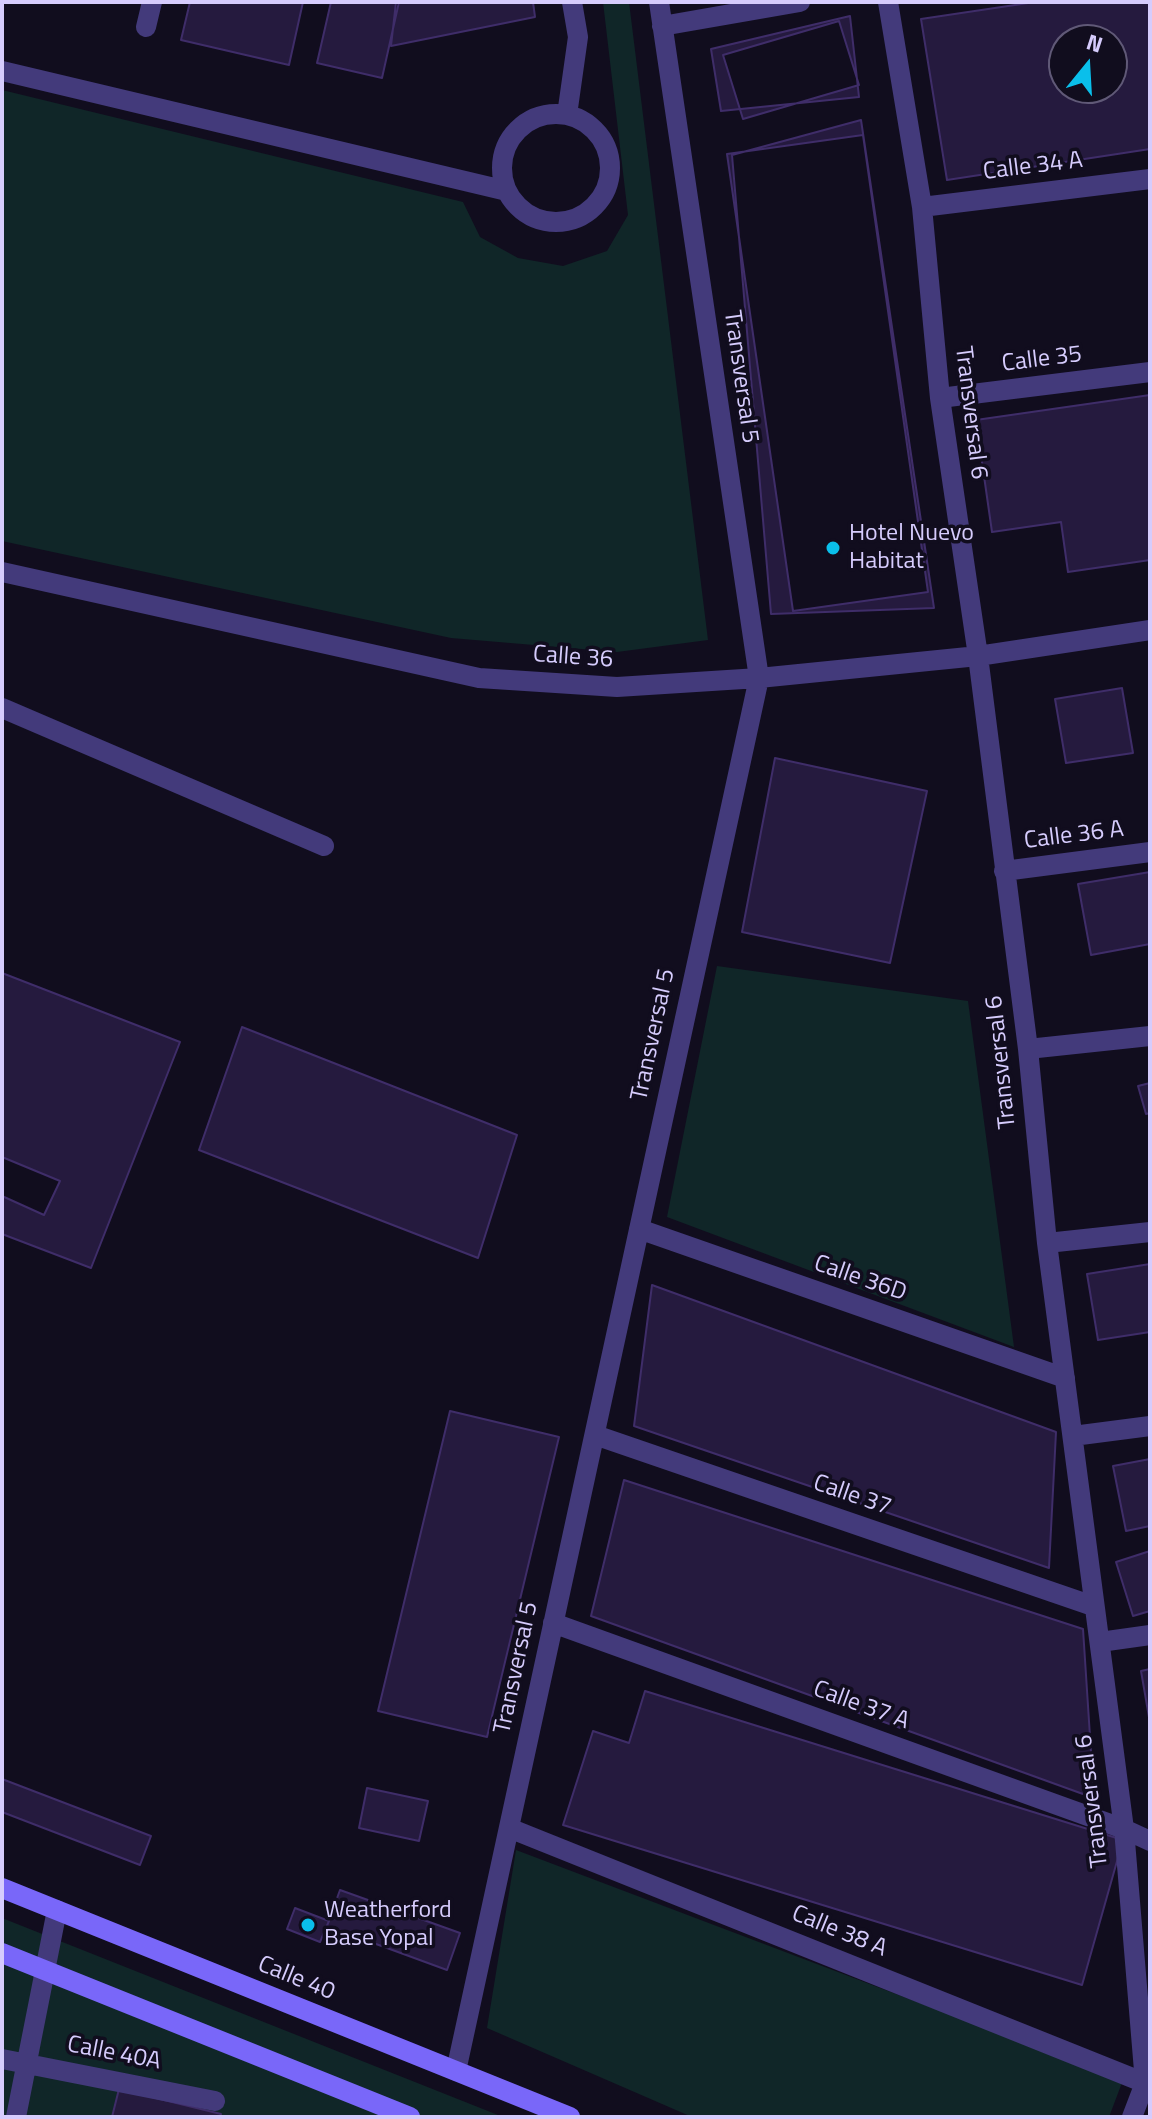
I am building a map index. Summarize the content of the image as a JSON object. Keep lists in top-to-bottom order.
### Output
{
  "streets": {
    "main road": ["Calle 40"],
    "street": [
      "Calle 34 A",
      "Calle 35",
      "Transversal 5",
      "Transversal 6",
      "Calle 36",
      "Calle 36 A",
      "Calle 36D",
      "Calle 37",
      "Calle 37 A",
      "Calle 38 A",
      "Calle 40A"
    ]
  },
  "crossings": [
    ["Calle 34 A", "Transversal 6"],
    ["Calle 35", "Transversal 6"],
    ["Transversal 5", "Calle 36"],
    ["Transversal 5", "Calle 36D"],
    ["Transversal 5", "Calle 37"],
    ["Transversal 5", "Calle 37 A"],
    ["Transversal 5", "Calle 38 A"],
    ["Transversal 5", "Calle 40"],
    ["Transversal 6", "Calle 36"],
    ["Transversal 6", "Calle 36 A"],
    ["Transversal 6", "Calle 36D"],
    ["Transversal 6", "Calle 37"],
    ["Transversal 6", "Calle 37 A"],
    ["Transversal 6", "Calle 38 A"]
  ],
  "places": ["Hotel Nuevo Habitat", "Weatherford Base Yopal"],
  "north": "top"
}
